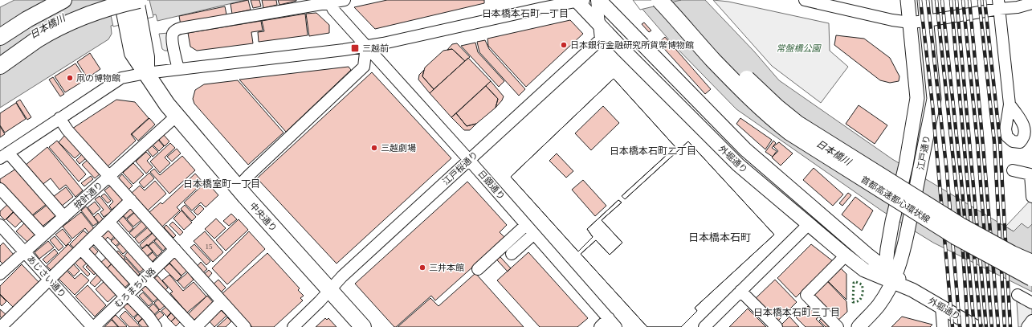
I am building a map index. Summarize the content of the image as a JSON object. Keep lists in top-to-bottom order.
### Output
{
  "streets": {
    "highway": ["首都高速都心環状線", "中央通り"],
    "main road": ["江戸通り", "外堀通り"],
    "street": [
      "江戸桜通り",
      "日銀通り",
      "按針通り",
      "あじさい通り",
      "むろまち小路"
    ]
  },
  "crossings": [
    ["江戸通り", "外堀通り"],
    ["外堀通り", "江戸桜通り"],
    ["江戸桜通り", "日銀通り"],
    ["江戸桜通り", "中央通り"],
    ["按針通り", "中央通り"],
    ["按針通り", "あじさい通り"],
    ["あじさい通り", "むろまち小路"]
  ],
  "districts": [
    "日本橋本石町一丁目",
    "日本橋本石町二丁目",
    "日本橋室町一丁目",
    "日本橋本石町",
    "日本橋本石町三丁目"
  ],
  "water": ["日本橋川"],
  "parks": ["常盤橋公園"],
  "places": {
    "other": [
      "日本銀行金融研究所貨幣博物館",
      "凧の博物館",
      "三越劇場",
      "三井本館"
    ],
    "transit": ["三越前"]
  },
  "house_numbers": ["15"]
}
